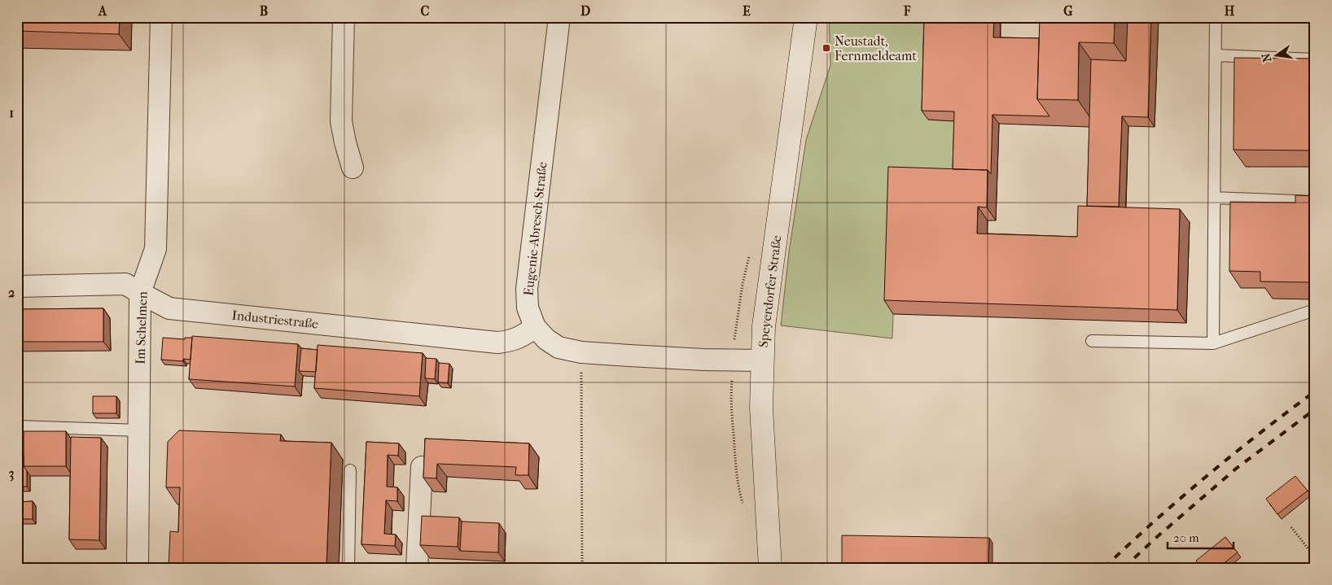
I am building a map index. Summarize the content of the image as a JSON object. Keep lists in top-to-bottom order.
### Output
{
  "streets": {
    "street": [
      "Eugenie-Abresch-Straße",
      "Speyerdorfer Straße",
      "Industriestraße",
      "Im Schelmen"
    ]
  },
  "crossings": [
    ["Eugenie-Abresch-Straße", "Speyerdorfer Straße"],
    ["Eugenie-Abresch-Straße", "Industriestraße"],
    ["Industriestraße", "Im Schelmen"]
  ],
  "places": {
    "transit": ["Neustadt, Fernmeldeamt"]
  },
  "scale_bar": "20 m",
  "north": "left",
  "grid": {
    "columns": [
      "A",
      "B",
      "C",
      "D",
      "E",
      "F",
      "G",
      "H"
    ],
    "rows": ["1", "2", "3"]
  }
}
